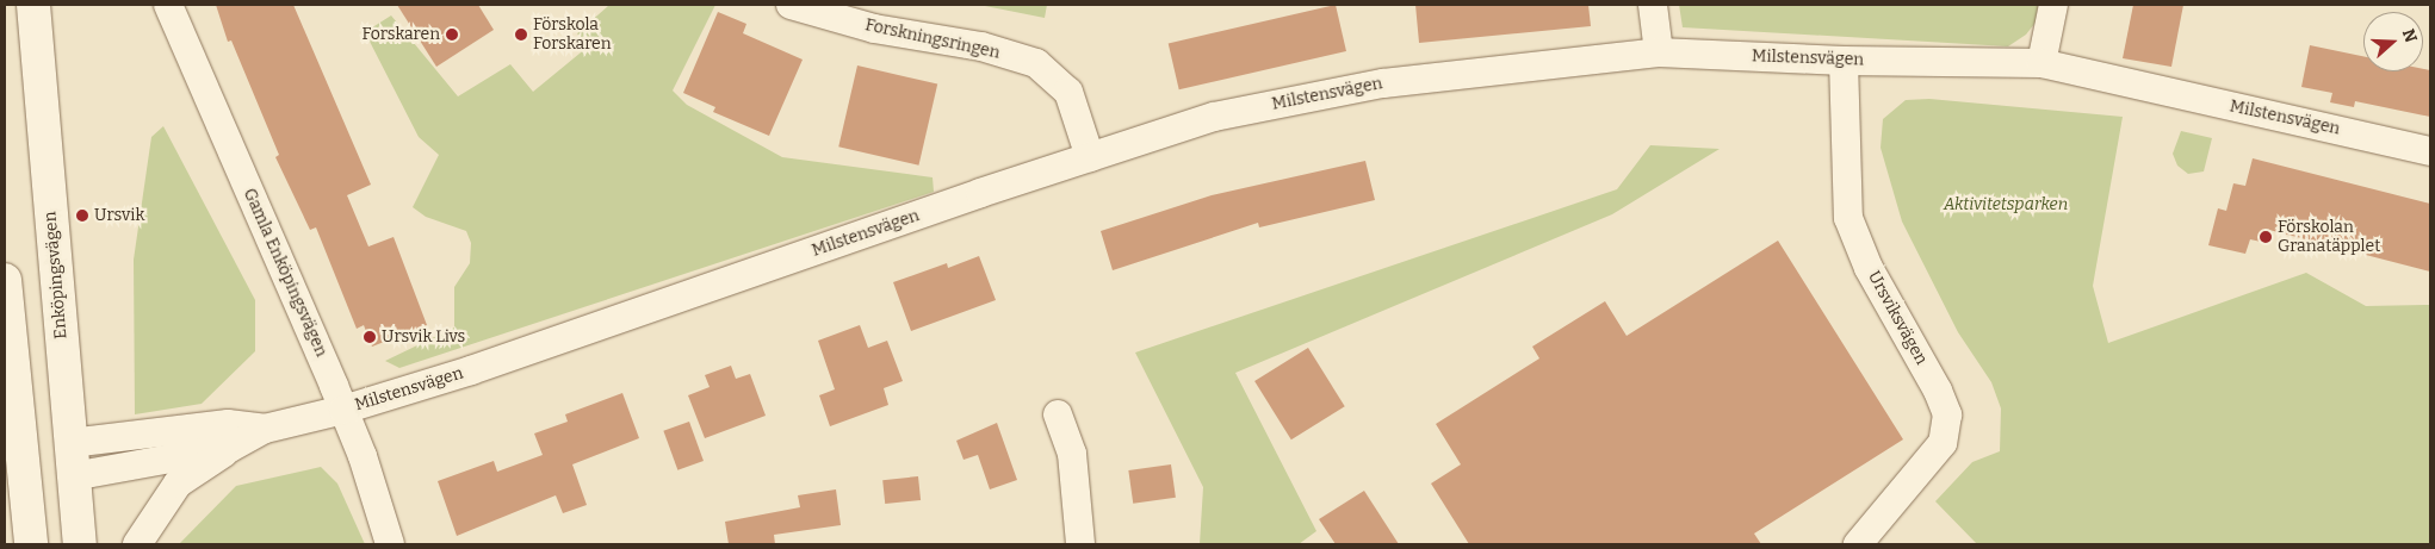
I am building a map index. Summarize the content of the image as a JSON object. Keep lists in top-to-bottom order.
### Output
{
  "streets": {
    "main road": ["Enköpingsvägen"],
    "street": [
      "Forskningsringen",
      "Milstensvägen",
      "Gamla Enköpingsvägen",
      "Ursviksvägen"
    ]
  },
  "crossings": [
    ["Forskningsringen", "Milstensvägen"],
    ["Milstensvägen", "Gamla Enköpingsvägen"],
    ["Milstensvägen", "Enköpingsvägen"],
    ["Milstensvägen", "Ursviksvägen"]
  ],
  "parks": ["Aktivitetsparken"],
  "places": [
    "Forskaren",
    "Förskola Forskaren",
    "Ursvik",
    "Förskolan Granatäpplet",
    "Ursvik Livs"
  ],
  "north": "right"
}
